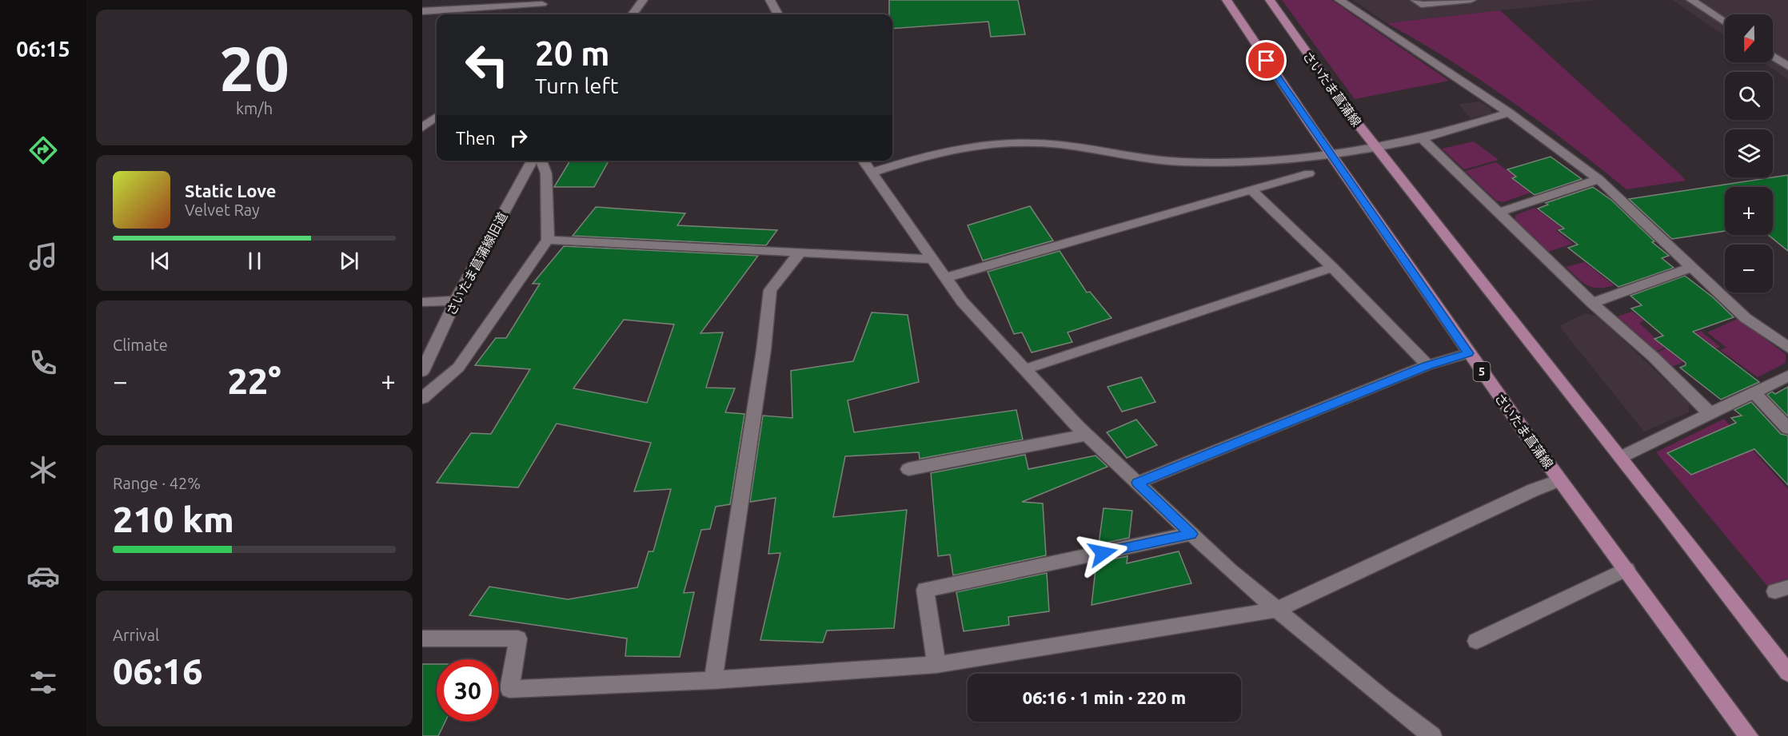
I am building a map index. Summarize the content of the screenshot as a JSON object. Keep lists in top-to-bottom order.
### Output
{
  "streets": {
    "main road": ["さいたま菖蒲線", "5"],
    "street": ["さいたま菖蒲線旧道"]
  },
  "north": "bottom",
  "page": {
    "tabs": "06:15",
    "tile": [
      ["20", "km/h"],
      "Climate",
      ["Range · 42%", "210 km"],
      ["Arrival", "06:16"]
    ],
    "map_buttons": ["+", "−"],
    "turn": ["20 m", "Turn left"],
    "then": "Then",
    "song": ["Static Love", "Velvet Ray"],
    "heat": ["−", "22°", "+"],
    "limit": "30",
    "trip": "06:16 · 1 min · 220 m"
  }
}
